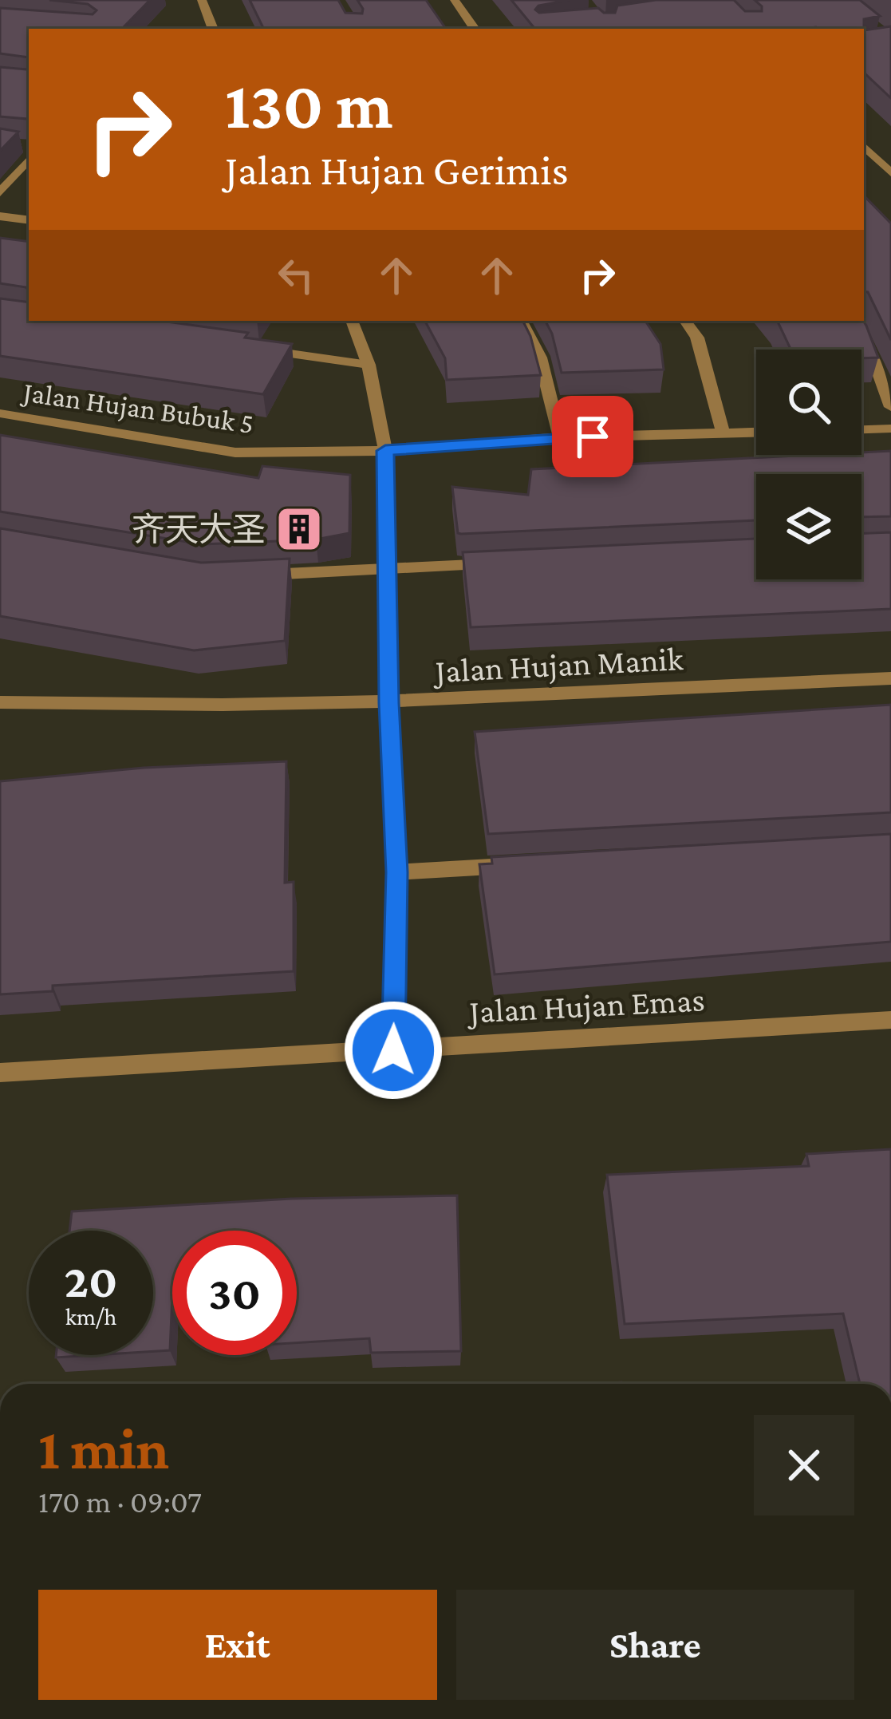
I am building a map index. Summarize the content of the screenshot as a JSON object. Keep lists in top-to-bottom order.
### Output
{
  "streets": {
    "street": ["Jalan Hujan Bubuk 5", "Jalan Hujan Manik", "Jalan Hujan Emas"]
  },
  "places": {
    "building": ["齐天大圣"]
  },
  "page": {
    "turn": ["130 m", "Jalan Hujan Gerimis"],
    "speed": "20 km/h",
    "limit": "30",
    "heading": ["1 min", "170 m · 09:07"],
    "buttons": ["Exit", "Share"]
  }
}
